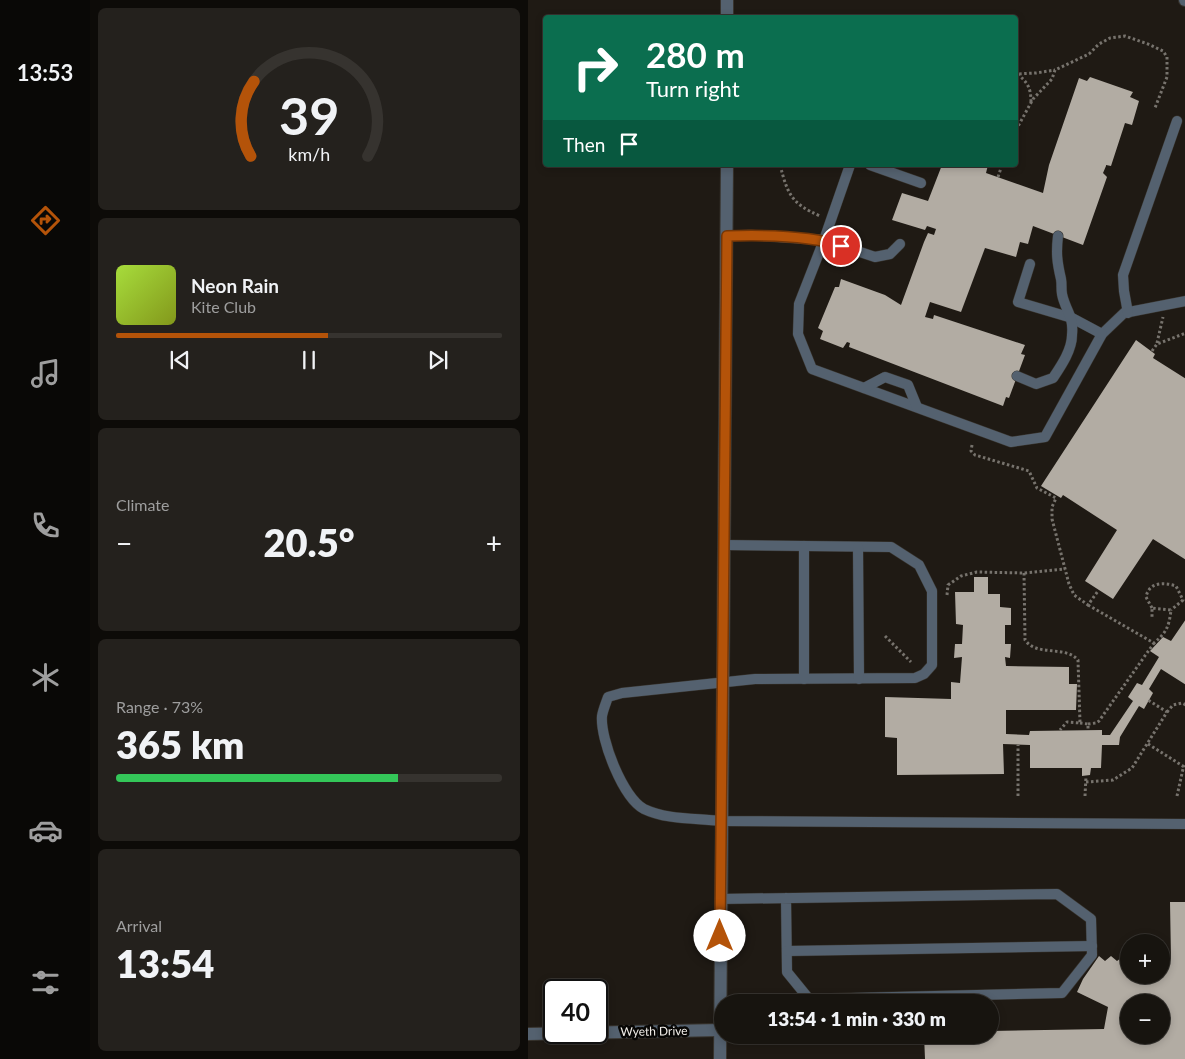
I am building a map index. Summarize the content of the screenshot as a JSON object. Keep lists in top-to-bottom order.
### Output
{
  "streets": {
    "street": ["Wyeth Drive"]
  },
  "page": {
    "tabs": "13:53",
    "turn": ["280 m", "Turn right"],
    "then": "Then",
    "song": ["Neon Rain", "Kite Club"],
    "tile": [
      "Climate",
      ["Range · 73%", "365 km"],
      ["Arrival", "13:54"]
    ],
    "heat": ["−", "20.5°", "+"],
    "map_buttons": ["+", "−"],
    "limit": "40",
    "trip": "13:54 · 1 min · 330 m",
    "gauge": ["39", "km/h"]
  }
}
